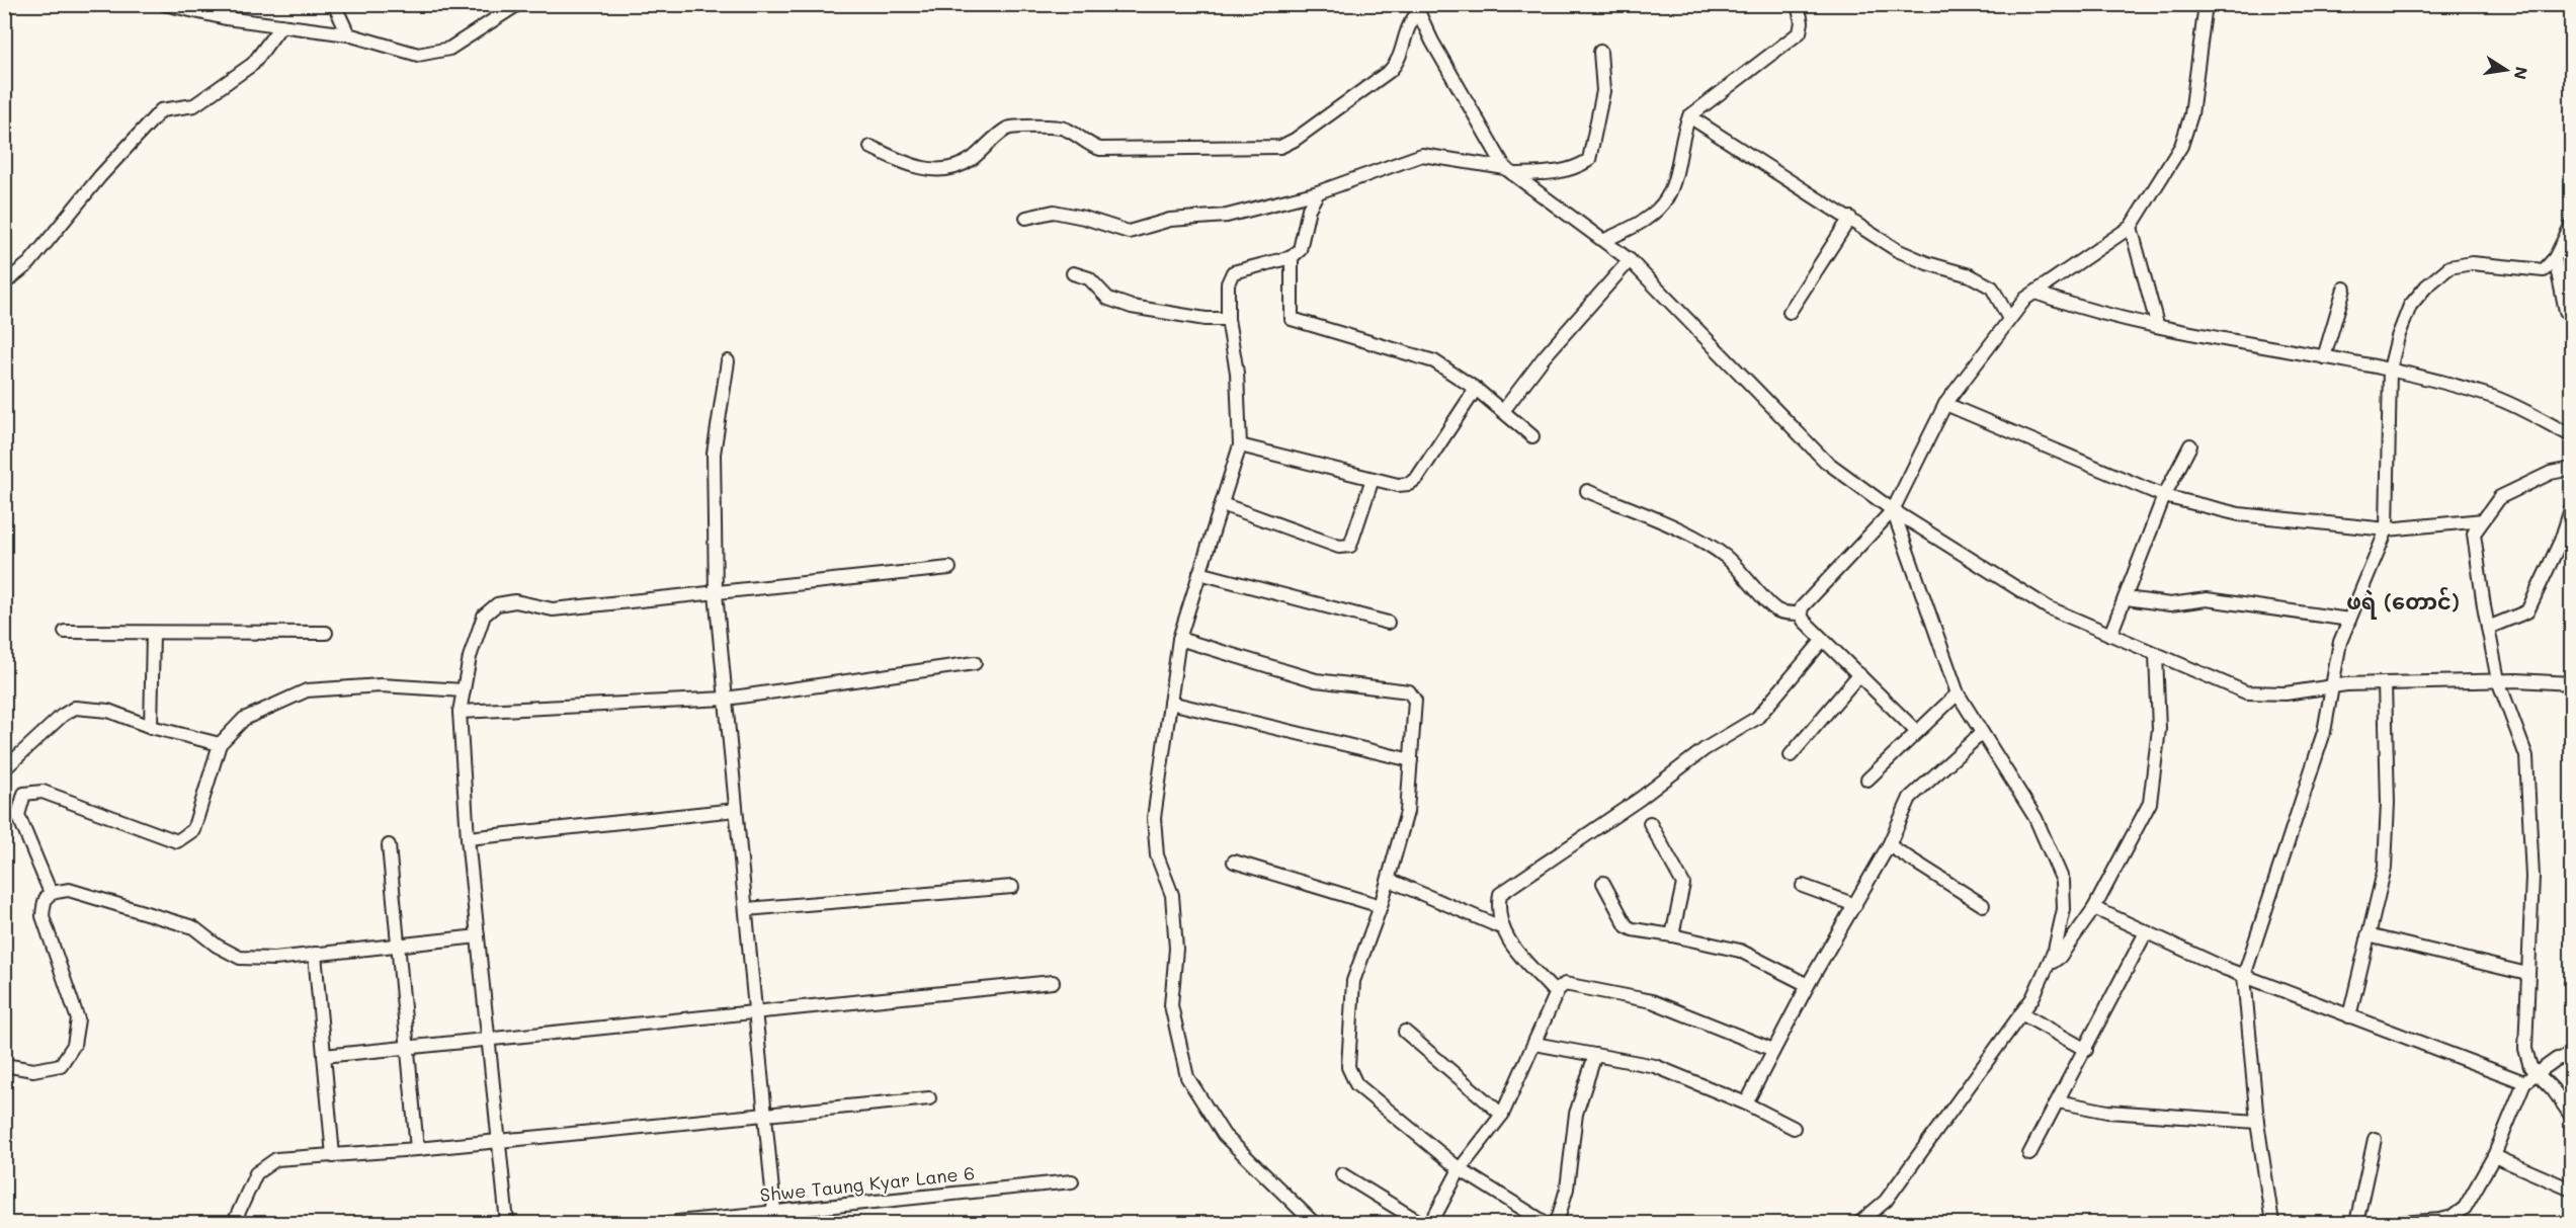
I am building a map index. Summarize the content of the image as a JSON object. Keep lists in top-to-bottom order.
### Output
{
  "streets": {
    "street": ["Shwe Taung Kyar Lane 6"]
  },
  "districts": ["ဖရဲ (တောင်)"],
  "north": "right"
}
